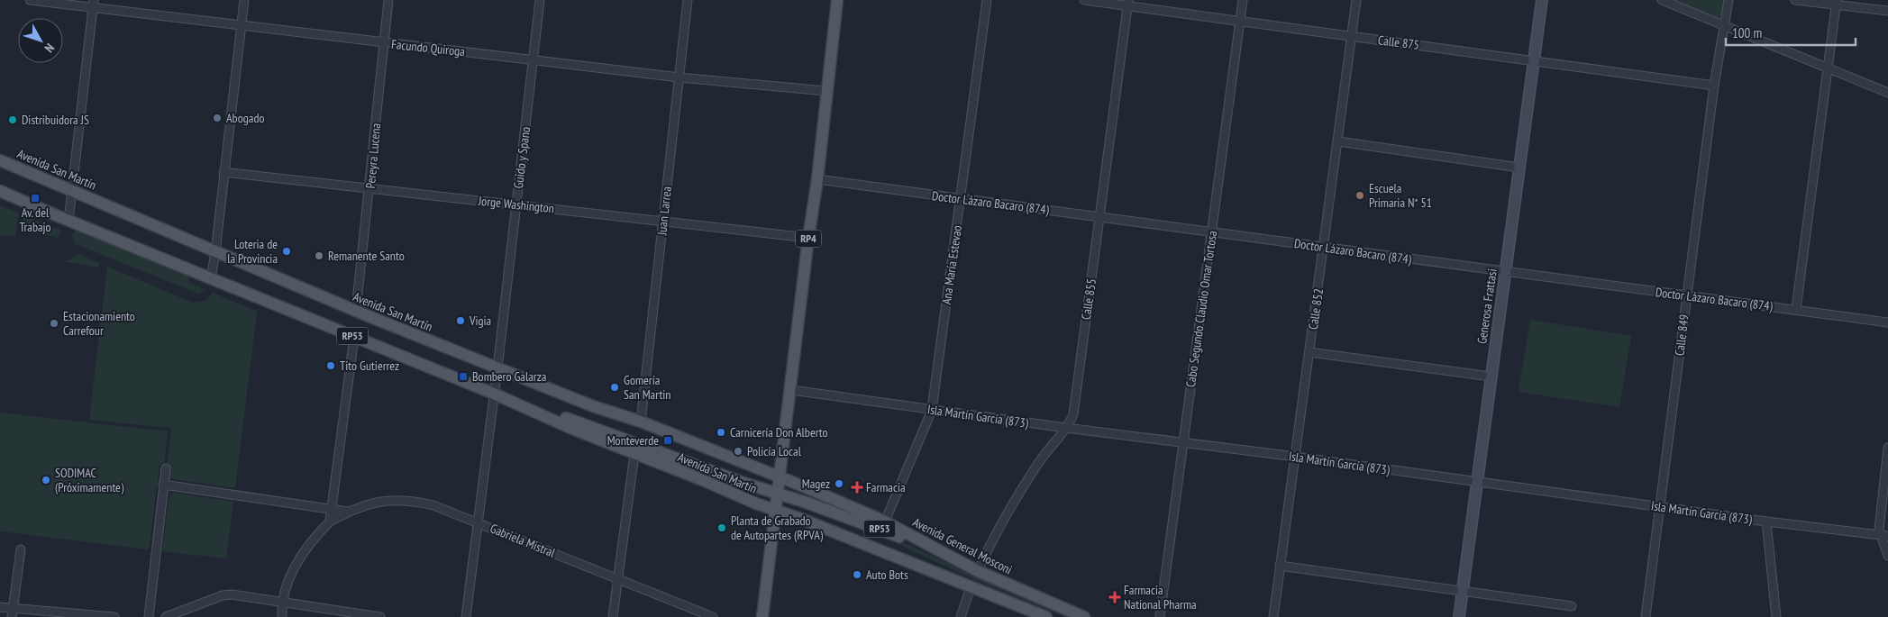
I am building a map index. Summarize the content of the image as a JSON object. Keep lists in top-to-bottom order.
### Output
{
  "streets": {
    "main road": [
      "Avenida San Martín",
      "RP4",
      "Generosa Frattasi",
      "RP53",
      "Avenida General Mosconi"
    ],
    "street": [
      "Calle 875",
      "Facundo Quiroga",
      "Pereyra Lucena",
      "Guido y Spano",
      "Doctor Lázaro Bacaro (874)",
      "Jorge Washington",
      "Juan Larrea",
      "Ana María Estevao",
      "Calle 855",
      "Cabo Segundo Claudio Omar Tortosa",
      "Calle 852",
      "Calle 849",
      "Isla Martín García (873)",
      "Gabriela Mistral"
    ]
  },
  "crossings": [
    ["Calle 875", "Calle 855"],
    ["Calle 875", "Generosa Frattasi"],
    ["Calle 875", "Cabo Segundo Claudio Omar Tortosa"],
    ["Calle 875", "Calle 852"],
    ["Calle 875", "Calle 849"],
    ["Facundo Quiroga", "Pereyra Lucena"],
    ["Facundo Quiroga", "Guido y Spano"],
    ["Facundo Quiroga", "Juan Larrea"],
    ["Facundo Quiroga", "RP4"],
    ["Pereyra Lucena", "Avenida San Martín"],
    ["Pereyra Lucena", "Jorge Washington"],
    ["Guido y Spano", "Avenida San Martín"],
    ["Guido y Spano", "Jorge Washington"],
    ["Avenida San Martín", "Juan Larrea"],
    ["Avenida San Martín", "RP4"],
    ["Avenida San Martín", "RP53"],
    ["Avenida San Martín", "Avenida General Mosconi"],
    ["Doctor Lázaro Bacaro (874)", "RP4"],
    ["Doctor Lázaro Bacaro (874)", "Ana María Estevao"],
    ["Doctor Lázaro Bacaro (874)", "Calle 855"],
    ["Doctor Lázaro Bacaro (874)", "Generosa Frattasi"],
    ["Doctor Lázaro Bacaro (874)", "Cabo Segundo Claudio Omar Tortosa"],
    ["Doctor Lázaro Bacaro (874)", "Calle 852"],
    ["Doctor Lázaro Bacaro (874)", "Calle 849"],
    ["Jorge Washington", "Juan Larrea"],
    ["Jorge Washington", "RP4"],
    ["RP4", "RP53"],
    ["RP4", "Isla Martín García (873)"],
    ["RP4", "Avenida General Mosconi"],
    ["Ana María Estevao", "Isla Martín García (873)"],
    ["Ana María Estevao", "Avenida General Mosconi"],
    ["Calle 855", "RP53"],
    ["Calle 855", "Isla Martín García (873)"],
    ["Calle 855", "Avenida General Mosconi"],
    ["Generosa Frattasi", "Isla Martín García (873)"],
    ["Cabo Segundo Claudio Omar Tortosa", "Isla Martín García (873)"],
    ["Calle 852", "Isla Martín García (873)"],
    ["Calle 849", "Isla Martín García (873)"],
    ["RP53", "Avenida General Mosconi"]
  ],
  "places": {
    "other": [
      "Abogado",
      "Distribuidora JS",
      "Escuela Primaria N* 51",
      "Loteria de la Provincia",
      "Remanente Santo",
      "Vigia",
      "Estacionamiento Carrefour",
      "Tito Gutierrez",
      "Gomería San Martin",
      "Carnicería Don Alberto",
      "Policía Local",
      "SODIMAC (Próximamente)",
      "Magez",
      "Planta de Grabado de Autopartes (RPVA)",
      "Auto Bots"
    ],
    "transit": ["Av. del Trabajo", "Bombero Galarza", "Monteverde"],
    "health": ["Farmacia", "Farmacia National Pharma"]
  },
  "scale_bar": "100 m",
  "north": "bottom right"
}
